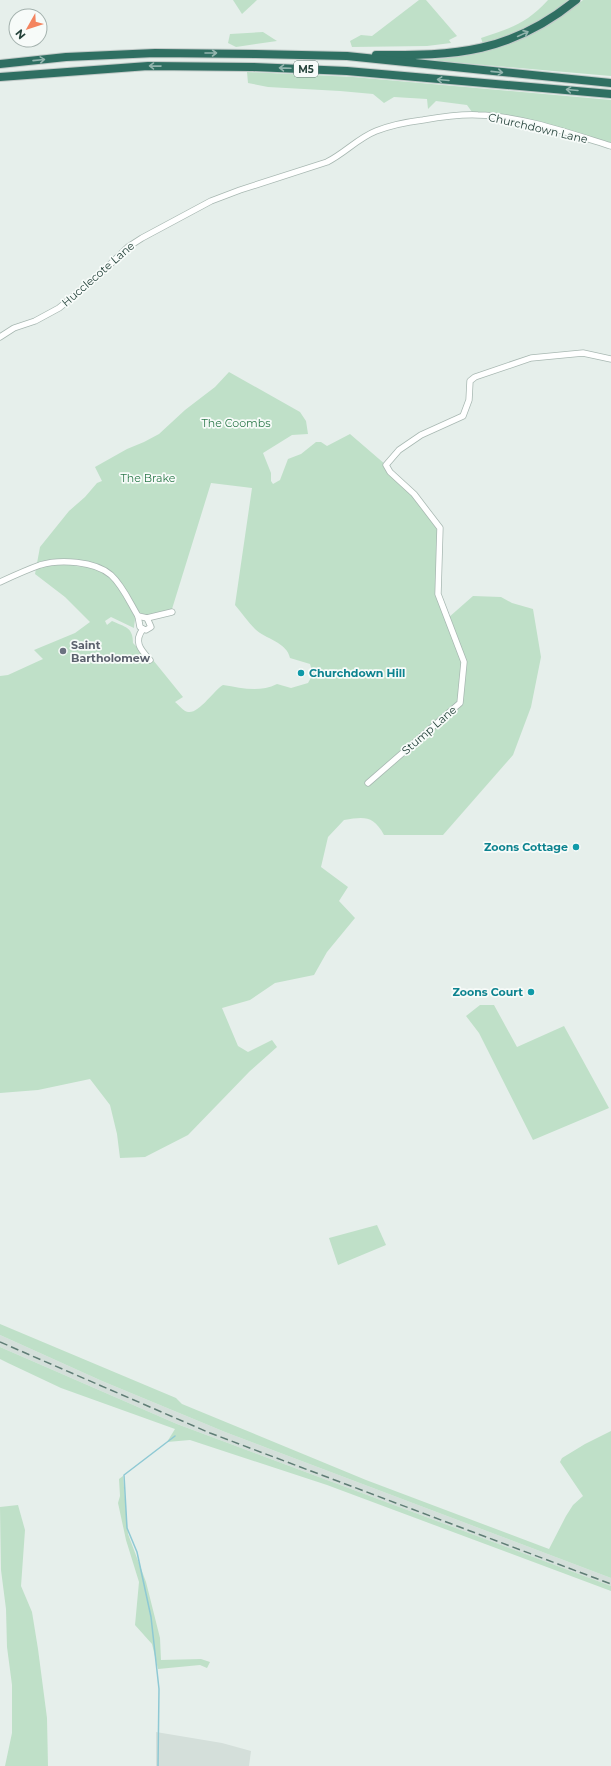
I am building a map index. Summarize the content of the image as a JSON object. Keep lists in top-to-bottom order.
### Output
{
  "streets": {
    "highway": ["M5"],
    "street": ["Churchdown Lane", "Hucclecote Lane", "Stump Lane"]
  },
  "crossings": [
    ["Churchdown Lane", "Hucclecote Lane"]
  ],
  "parks": ["The Coombs", "The Brake"],
  "places": [
    "Saint Bartholomew",
    "Churchdown Hill",
    "Zoons Cottage",
    "Zoons Court"
  ],
  "north": "bottom left"
}
